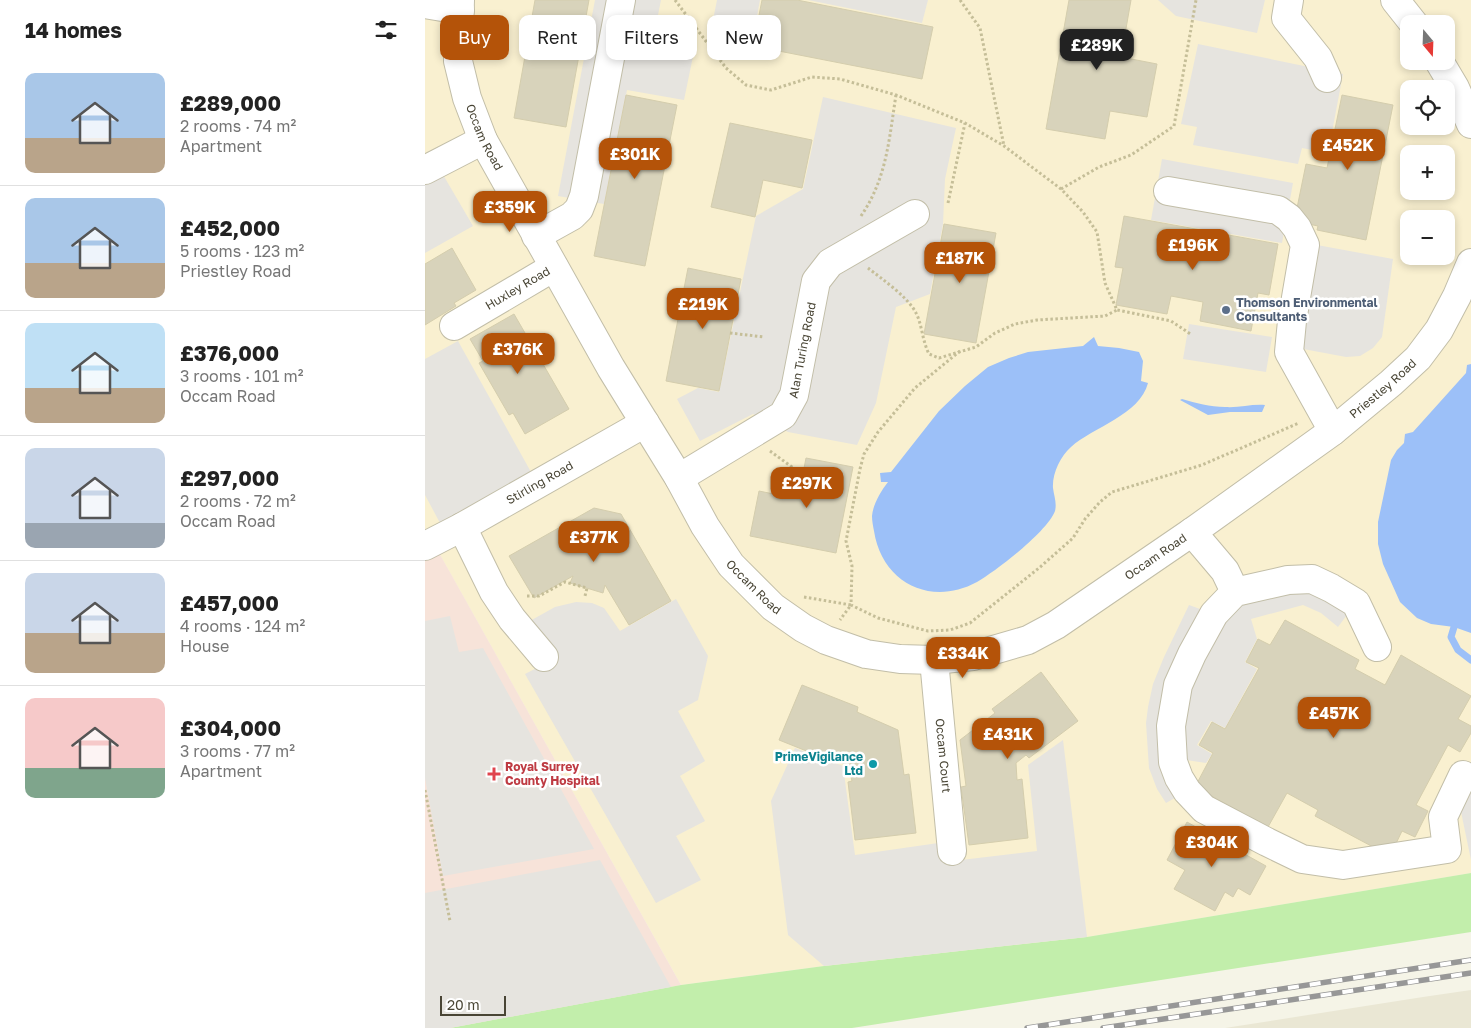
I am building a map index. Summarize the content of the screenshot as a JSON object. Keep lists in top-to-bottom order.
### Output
{
  "streets": {
    "street": [
      "Occam Road",
      "Huxley Road",
      "Alan Turing Road",
      "Priestley Road",
      "Stirling Road",
      "Occam Court"
    ]
  },
  "crossings": [
    ["Occam Road", "Huxley Road"],
    ["Occam Road", "Alan Turing Road"],
    ["Occam Road", "Priestley Road"],
    ["Occam Road", "Stirling Road"],
    ["Occam Road", "Occam Court"]
  ],
  "places": {
    "other": ["Thomson Environmental Consultants", "PrimeVigilance Ltd"],
    "health": ["Royal Surrey County Hospital"]
  },
  "scale_bar": "20 m",
  "north": "bottom",
  "page": {
    "heading": "14 homes",
    "map_buttons": ["+", "−"],
    "chip": [
      "Buy",
      "Rent",
      "Filters",
      "New"
    ],
    "price": [
      "£289K",
      "£452K",
      "£301K",
      "£359K",
      "£196K",
      "£187K",
      "£219K",
      "£376K",
      "£297K",
      "£377K",
      "£334K",
      "£457K",
      "£431K",
      "£304K"
    ],
    "list": [
      {
        "name": "£289,000",
        "note": "2 rooms · 74 m² · Apartment"
      },
      {
        "name": "£452,000",
        "note": "5 rooms · 123 m² · Priestley Road"
      },
      {
        "name": "£376,000",
        "note": "3 rooms · 101 m² · Occam Road"
      },
      {
        "name": "£297,000",
        "note": "2 rooms · 72 m² · Occam Road"
      },
      {
        "name": "£457,000",
        "note": "4 rooms · 124 m² · House"
      },
      {
        "name": "£304,000",
        "note": "3 rooms · 77 m² · Apartment"
      }
    ],
    "scale": "20 m"
  }
}
